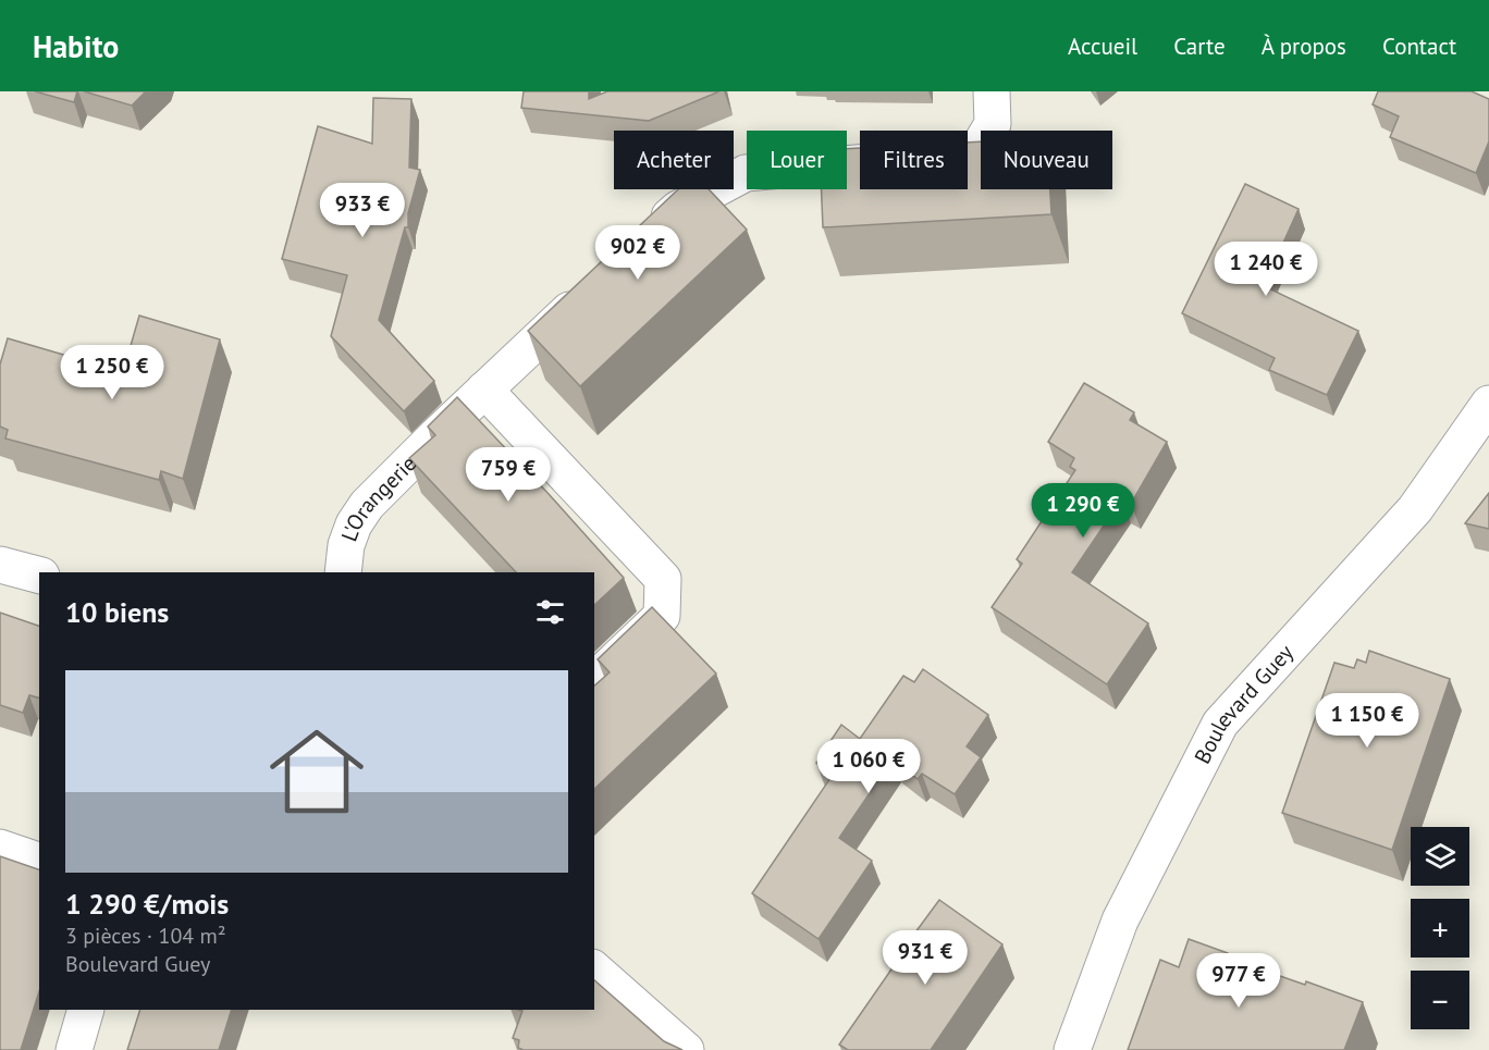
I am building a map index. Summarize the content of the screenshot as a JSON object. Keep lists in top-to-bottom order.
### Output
{
  "streets": {
    "street": ["L'Orangerie", "Boulevard Guey"]
  },
  "page": {
    "header": "Habito",
    "nav": [
      "Accueil",
      "Carte",
      "À propos",
      "Contact"
    ],
    "chip": [
      "Acheter",
      "Louer",
      "Filtres",
      "Nouveau"
    ],
    "price": [
      "933 €",
      "902 €",
      "1 240 €",
      "1 250 €",
      "759 €",
      "1 290 €",
      "1 150 €",
      "1 060 €",
      "931 €",
      "977 €"
    ],
    "heading": "10 biens",
    "list": [
      {
        "name": "1 290 €/mois",
        "note": "3 pièces · 104 m² · Boulevard Guey"
      }
    ],
    "map_buttons": ["+", "−"]
  }
}
